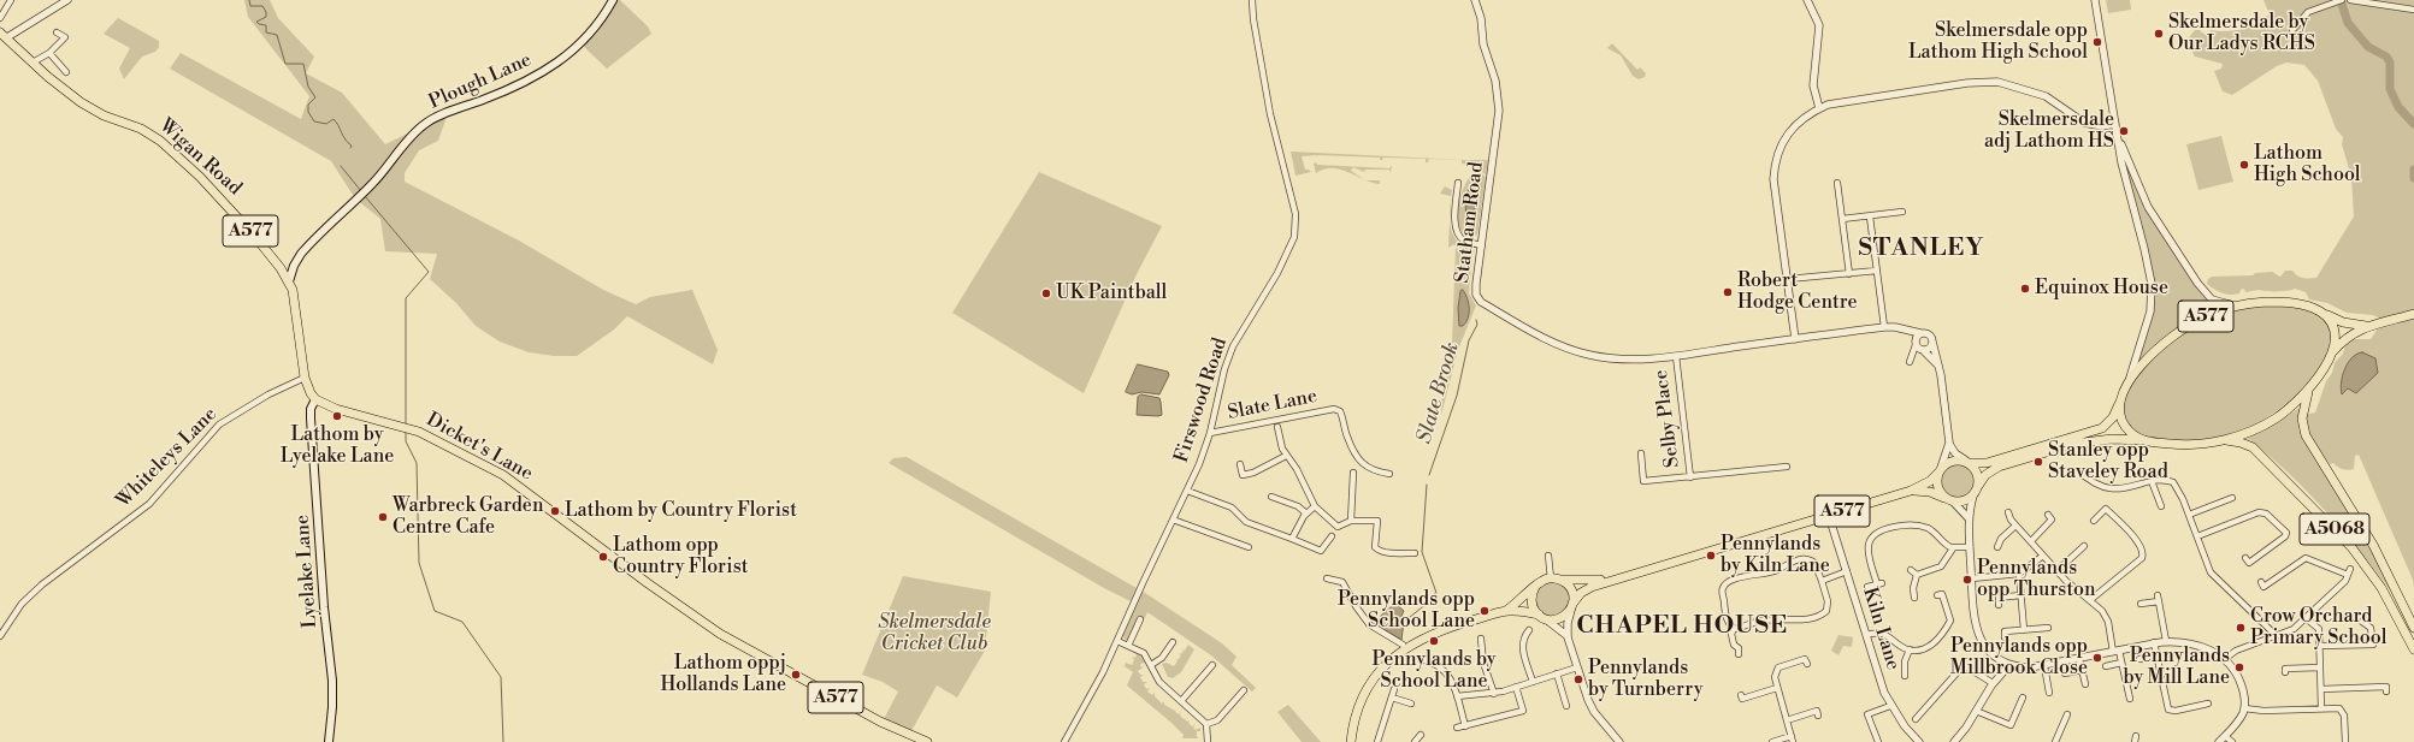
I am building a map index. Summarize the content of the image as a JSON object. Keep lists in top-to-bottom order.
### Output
{
  "streets": {
    "main road": [
      "Plough Lane",
      "Wigan Road",
      "A577",
      "Dicket's Lane",
      "A5068",
      "Lyelake Lane"
    ],
    "street": [
      "Statham Road",
      "Firswood Road",
      "Slate Lane",
      "Selby Place",
      "Whiteleys Lane",
      "Kiln Lane"
    ]
  },
  "crossings": [
    ["Plough Lane", "Wigan Road"],
    ["Wigan Road", "Dicket's Lane"],
    ["Wigan Road", "Whiteleys Lane"],
    ["Wigan Road", "Lyelake Lane"],
    ["Statham Road", "Selby Place"],
    ["A577", "A5068"],
    ["A577", "Kiln Lane"],
    ["Firswood Road", "Slate Lane"],
    ["Dicket's Lane", "Lyelake Lane"]
  ],
  "districts": ["STANLEY", "CHAPEL HOUSE"],
  "water": ["Slate Brook"],
  "parks": ["Skelmersdale Cricket Club"],
  "places": [
    "Skelmersdale by Our Ladys RCHS",
    "Skelmersdale opp Lathom High School",
    "Skelmersdale adj Lathom HS",
    "Lathom High School",
    "Equinox House",
    "Robert Hodge Centre",
    "UK Paintball",
    "Lathom by Lyelake Lane",
    "Stanley opp Staveley Road",
    "Lathom by Country Florist",
    "Warbreck Garden Centre Cafe",
    "Pennylands by Kiln Lane",
    "Lathom opp Country Florist",
    "Pennylands opp Thurston",
    "Pennylands opp School Lane",
    "Crow Orchard Primary School",
    "Pennylands by School Lane",
    "Pennylands opp Millbrook Close",
    "Pennylands by Mill Lane",
    "Lathom oppj Hollands Lane",
    "Pennylands by Turnberry"
  ]
}
